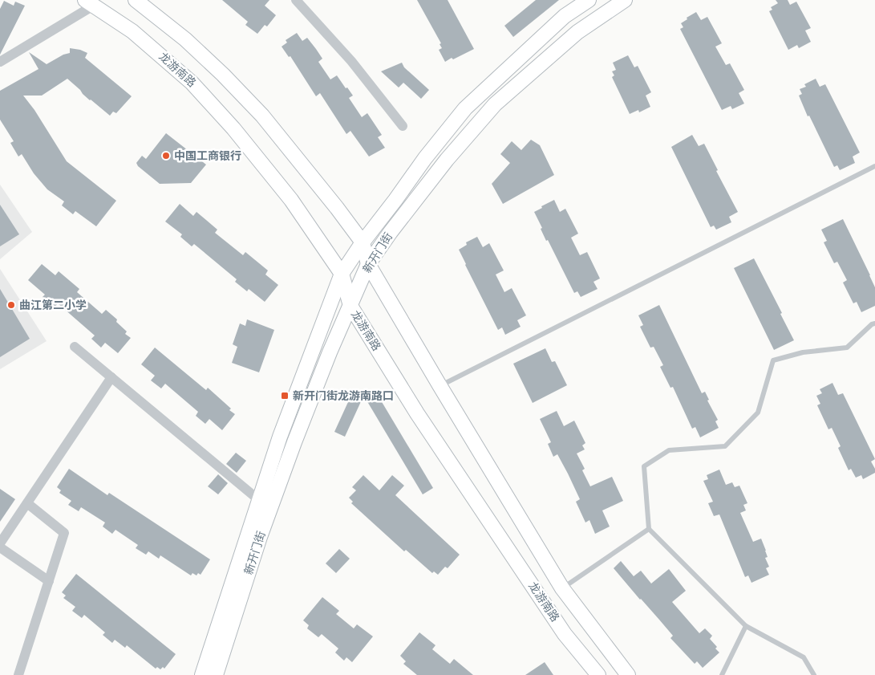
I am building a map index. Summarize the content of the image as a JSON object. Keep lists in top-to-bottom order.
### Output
{
  "streets": {
    "main road": ["龙游南路", "新开门街"]
  },
  "crossings": [
    ["龙游南路", "新开门街"]
  ],
  "places": {
    "other": ["中国工商银行", "曲江第二小学"],
    "transit": ["新开门街龙游南路口"]
  }
}
